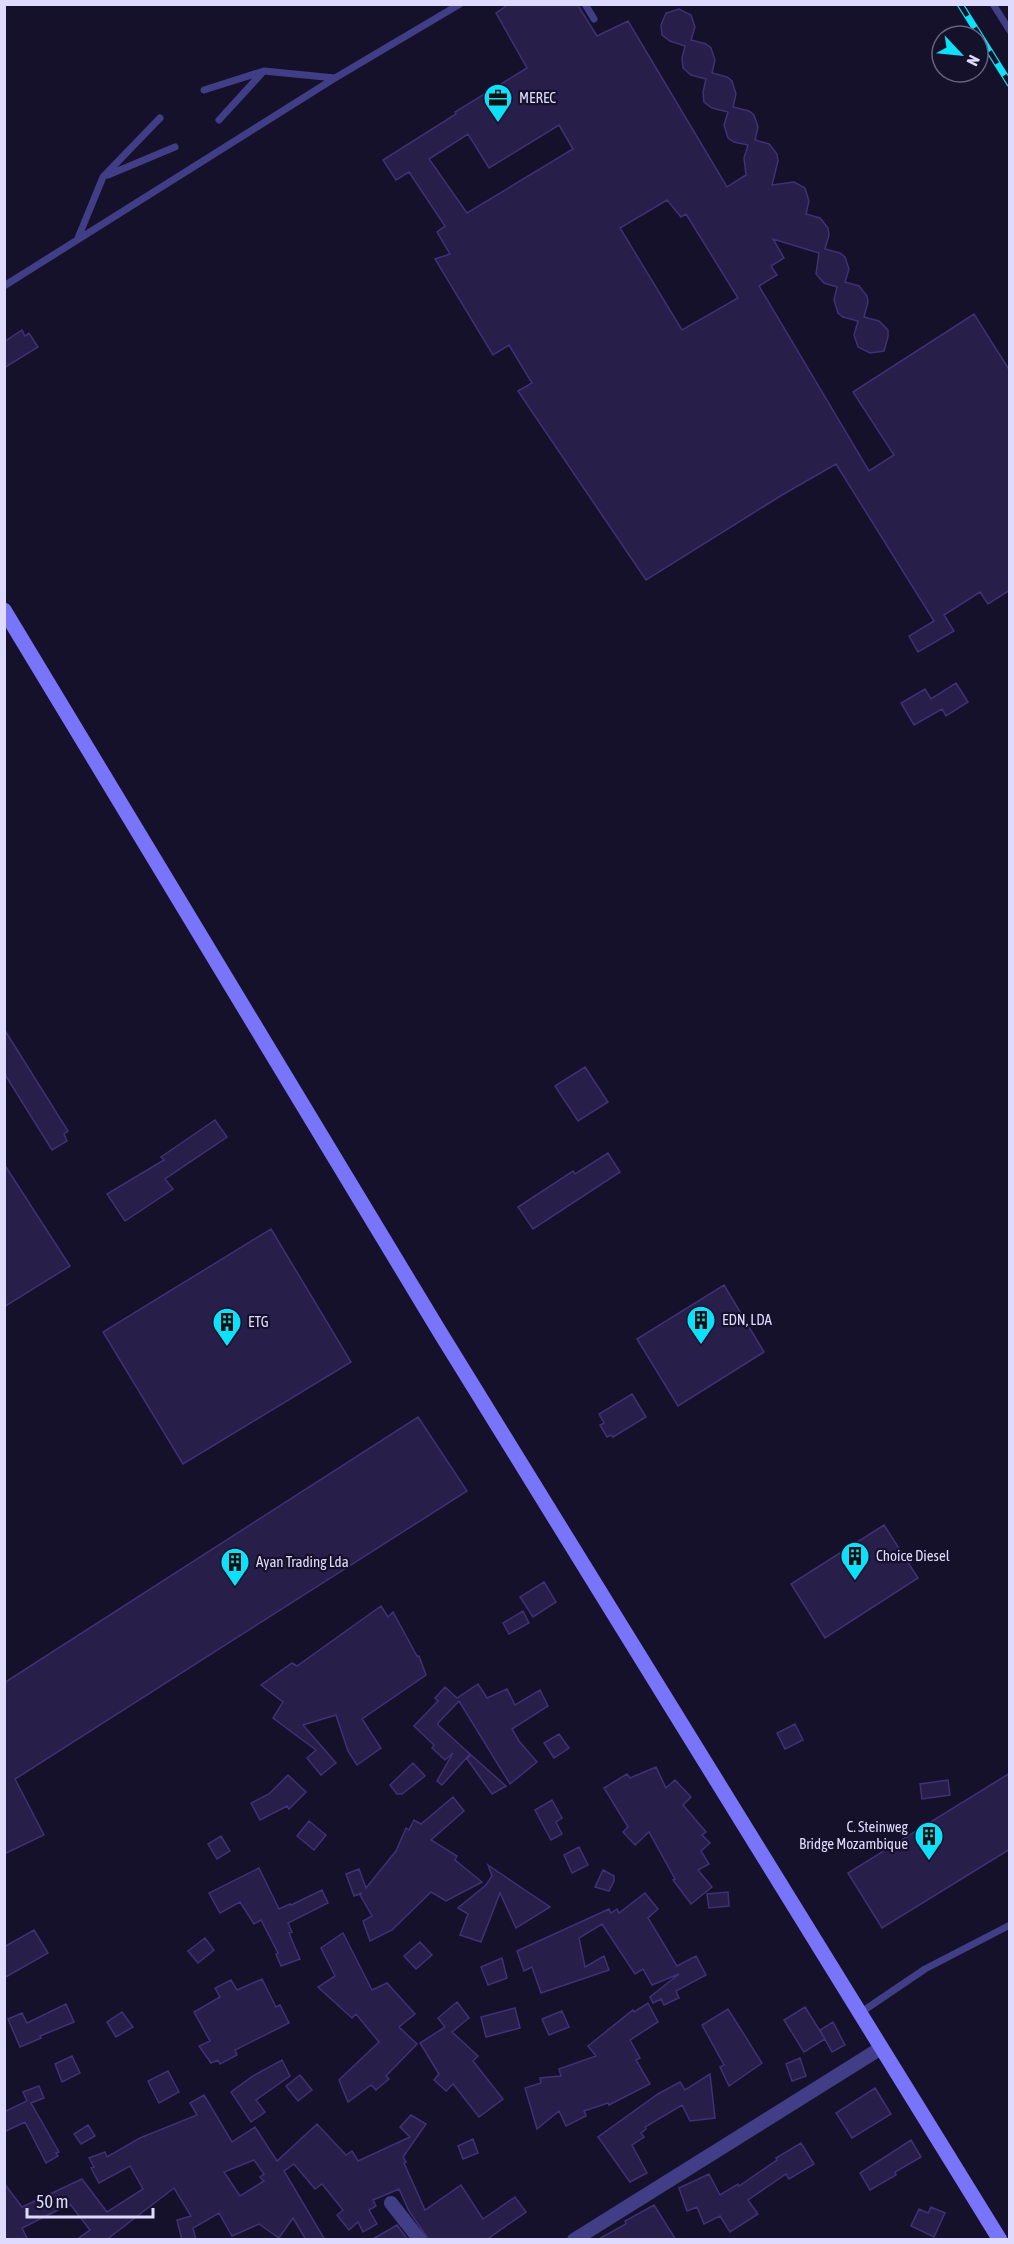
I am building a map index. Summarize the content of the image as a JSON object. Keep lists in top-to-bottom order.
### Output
{
  "places": {
    "office": ["MEREC"],
    "building": [
      "EDN, LDA",
      "ETG",
      "Choice Diesel",
      "Ayan Trading Lda",
      "C. Steinweg Bridge Mozambique"
    ]
  },
  "scale_bar": "50 m",
  "north": "bottom right"
}
